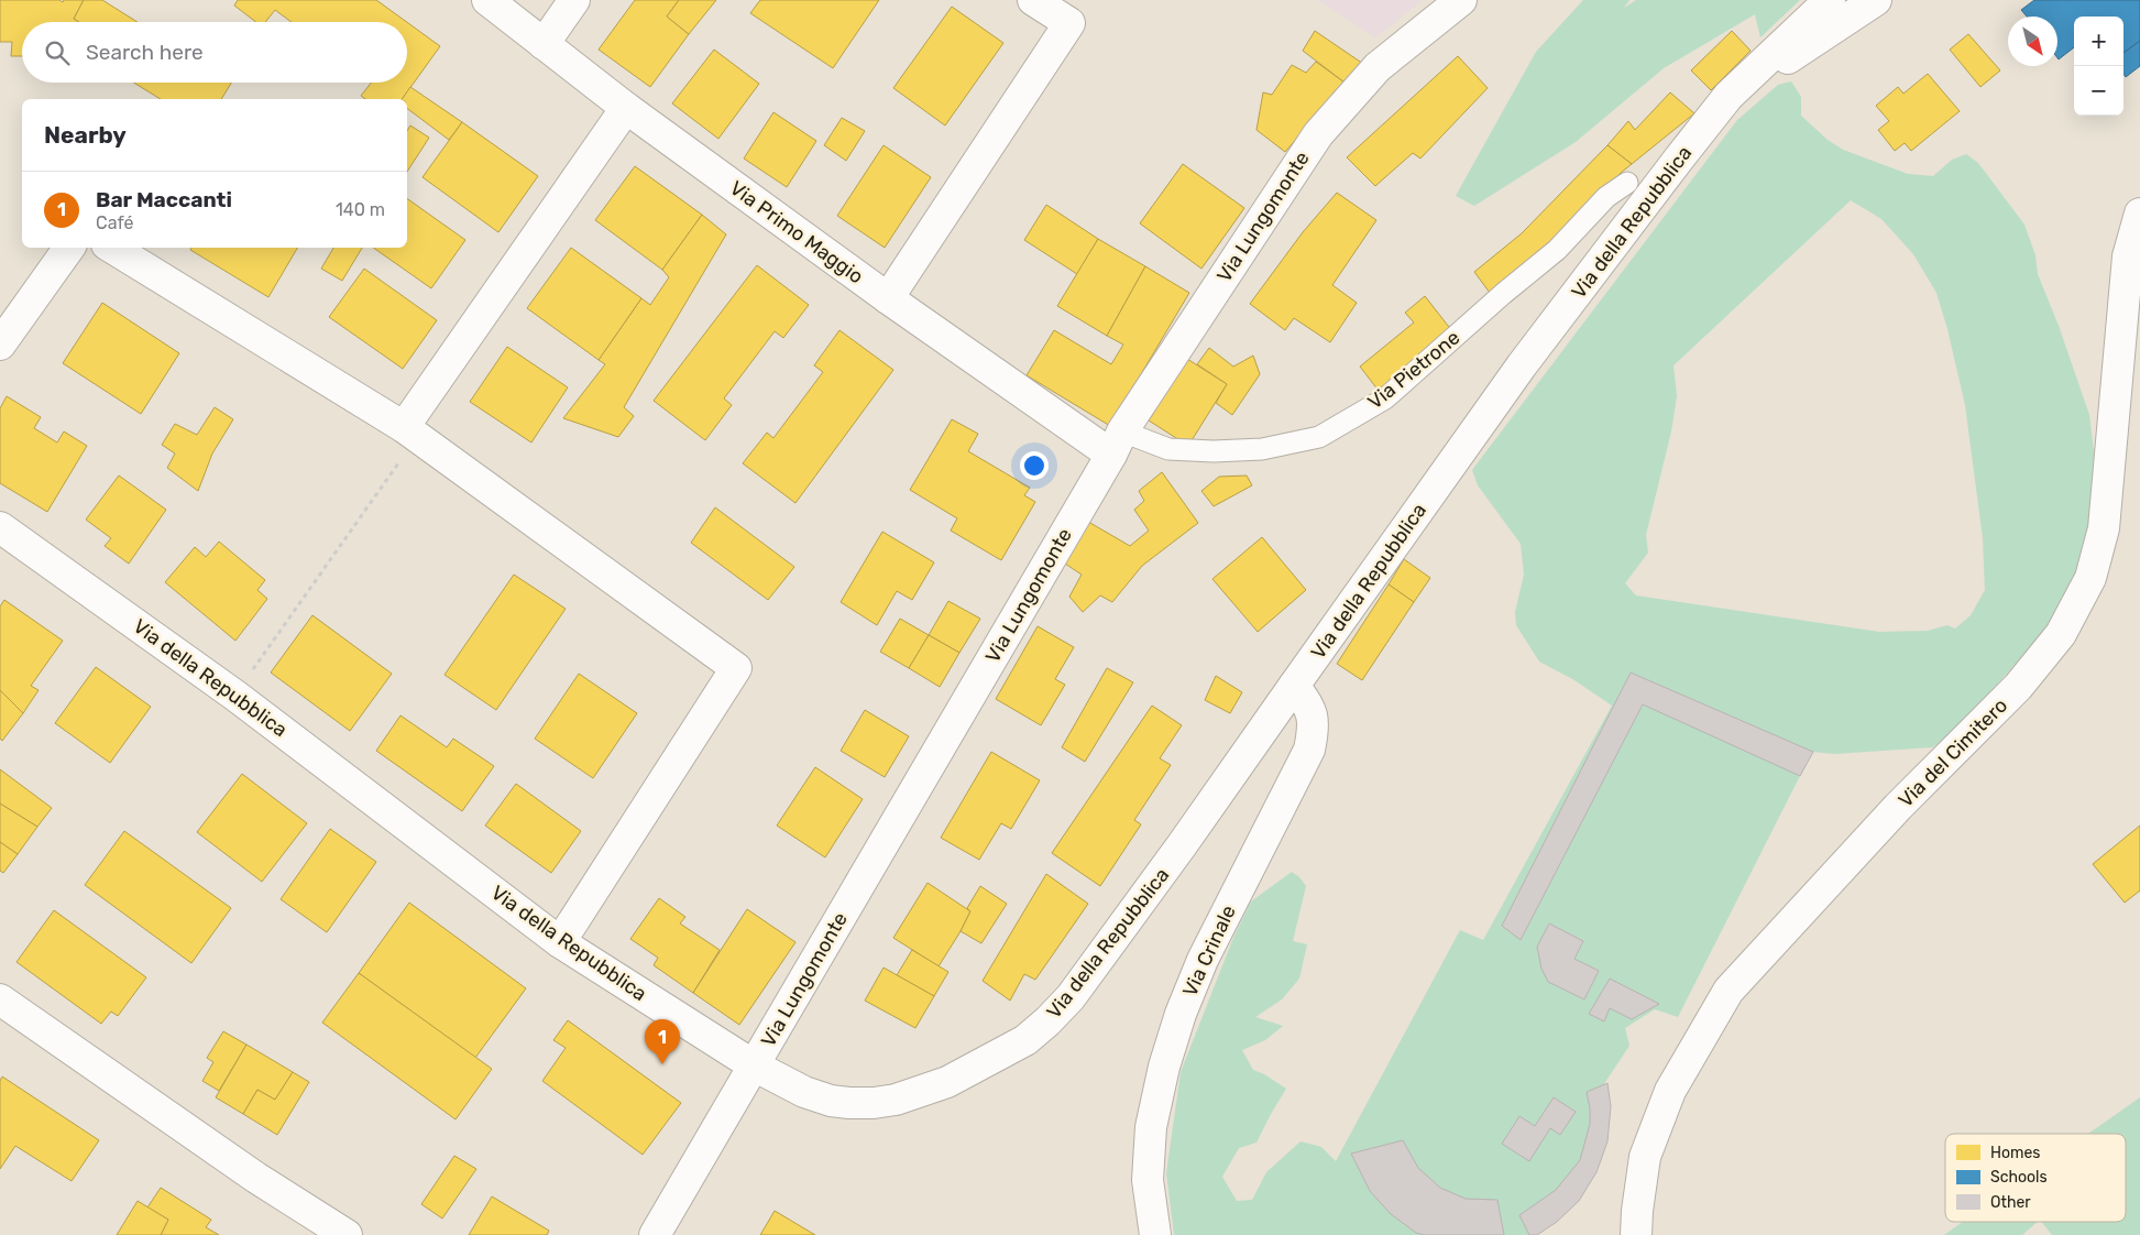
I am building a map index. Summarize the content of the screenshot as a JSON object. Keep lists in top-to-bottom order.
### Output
{
  "streets": {
    "street": [
      "Via Lungomonte",
      "Via della Repubblica",
      "Via Primo Maggio",
      "Via del Cimitero",
      "Via Crinale"
    ],
    "lane": ["Via Pietrone"]
  },
  "crossings": [
    ["Via Lungomonte", "Via della Repubblica"],
    ["Via Lungomonte", "Via Primo Maggio"],
    ["Via Lungomonte", "Via Pietrone"],
    ["Via della Repubblica", "Via Crinale"],
    ["Via Primo Maggio", "Via Pietrone"]
  ],
  "legend": ["Homes", "Schools", "Other"],
  "north": "bottom right",
  "page": {
    "map_buttons": ["+", "−"],
    "search": "Search here",
    "heading": "Nearby",
    "list": [
      {
        "mark": "1",
        "name": "Bar Maccanti",
        "note": "Café",
        "value": "140 m"
      }
    ],
    "pins": "1"
  }
}
